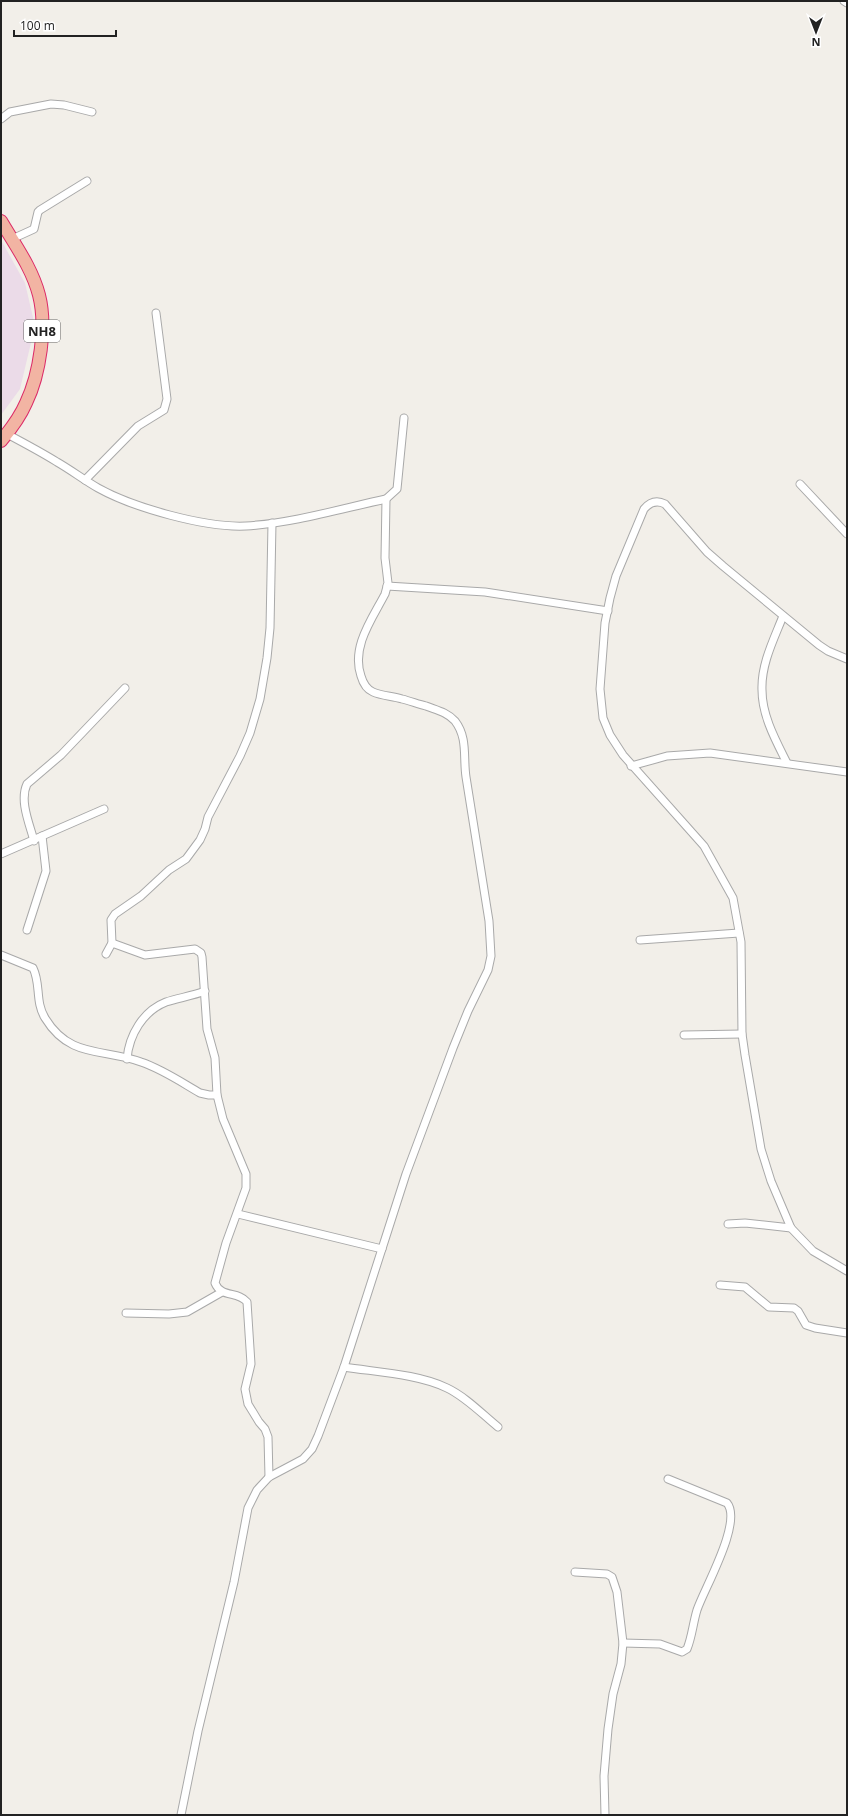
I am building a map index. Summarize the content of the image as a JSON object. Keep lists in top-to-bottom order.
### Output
{
  "streets": {
    "highway": ["NH8"]
  },
  "scale_bar": "100 m",
  "north": "bottom"
}
